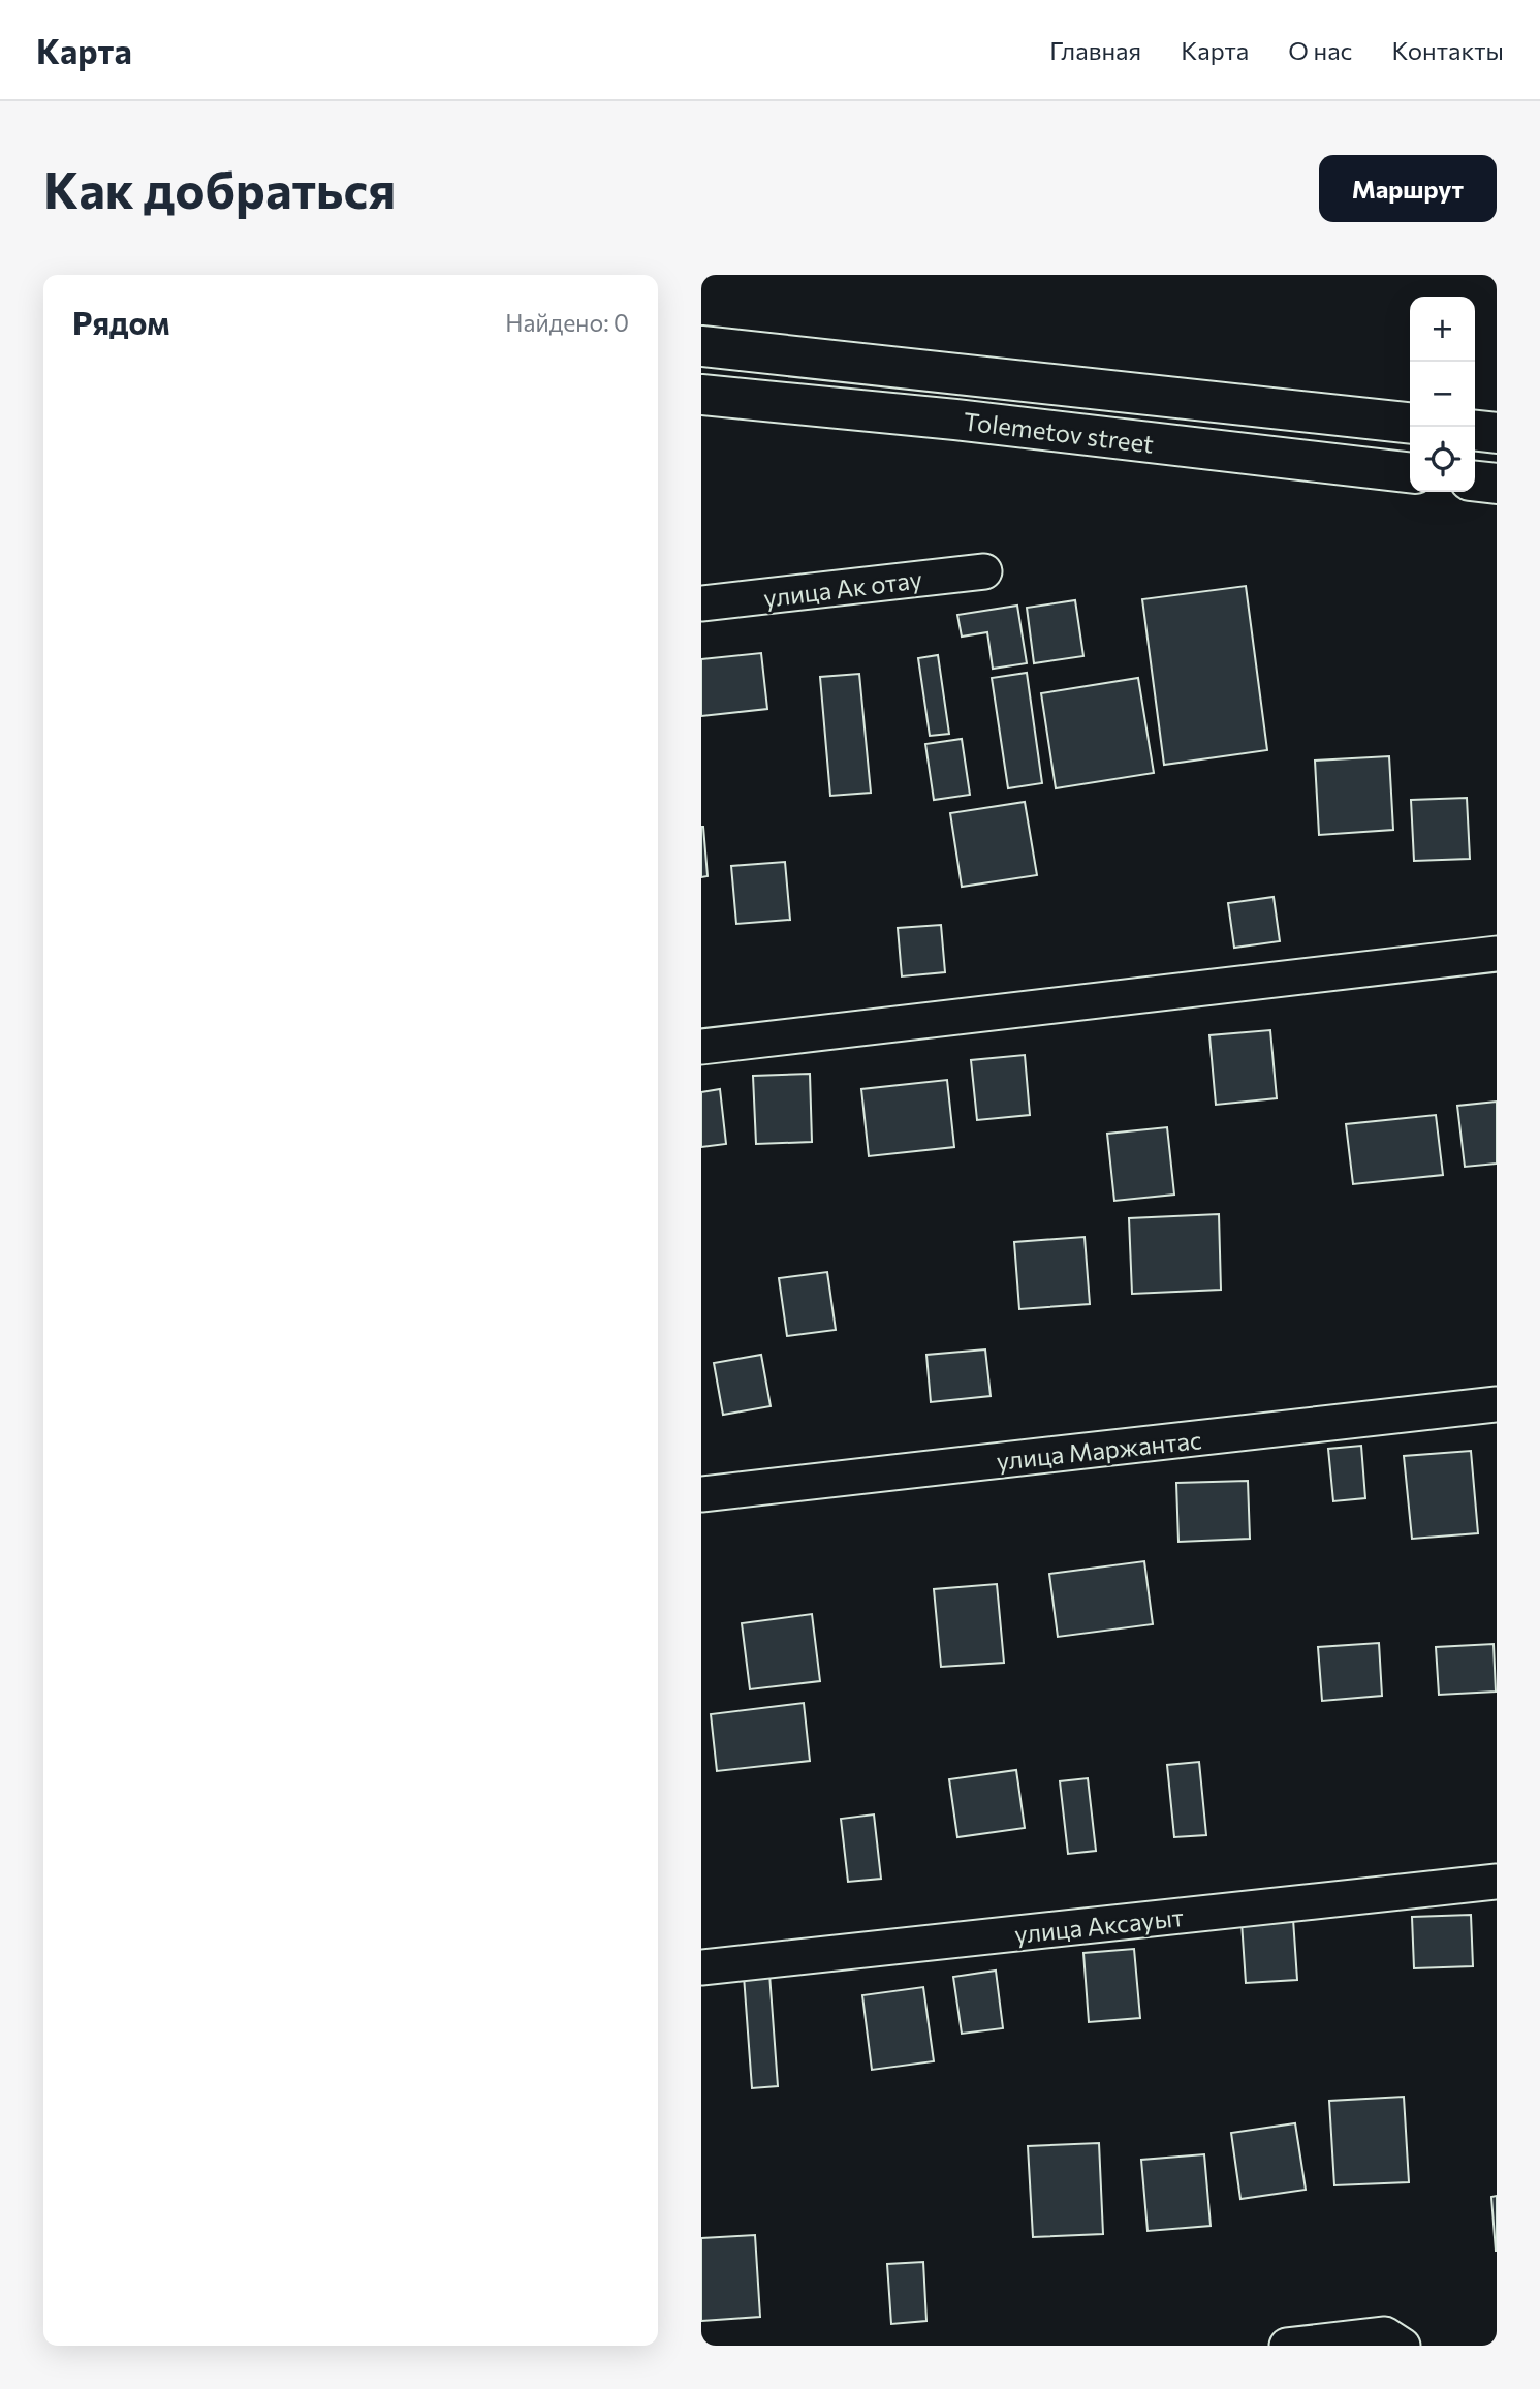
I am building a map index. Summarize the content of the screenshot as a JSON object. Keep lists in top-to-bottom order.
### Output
{
  "streets": {
    "main road": ["Tolemetov street"],
    "street": ["улица Ак отау", "улица Маржантас", "улица Аксауыт"]
  },
  "page": {
    "header": "Карта",
    "nav": [
      "Главная",
      "Карта",
      "О нас",
      "Контакты"
    ],
    "buttons": "Маршрут",
    "title": "Как добраться",
    "heading": ["Рядом", "Найдено: 0"],
    "map_buttons": ["+", "−"]
  }
}
